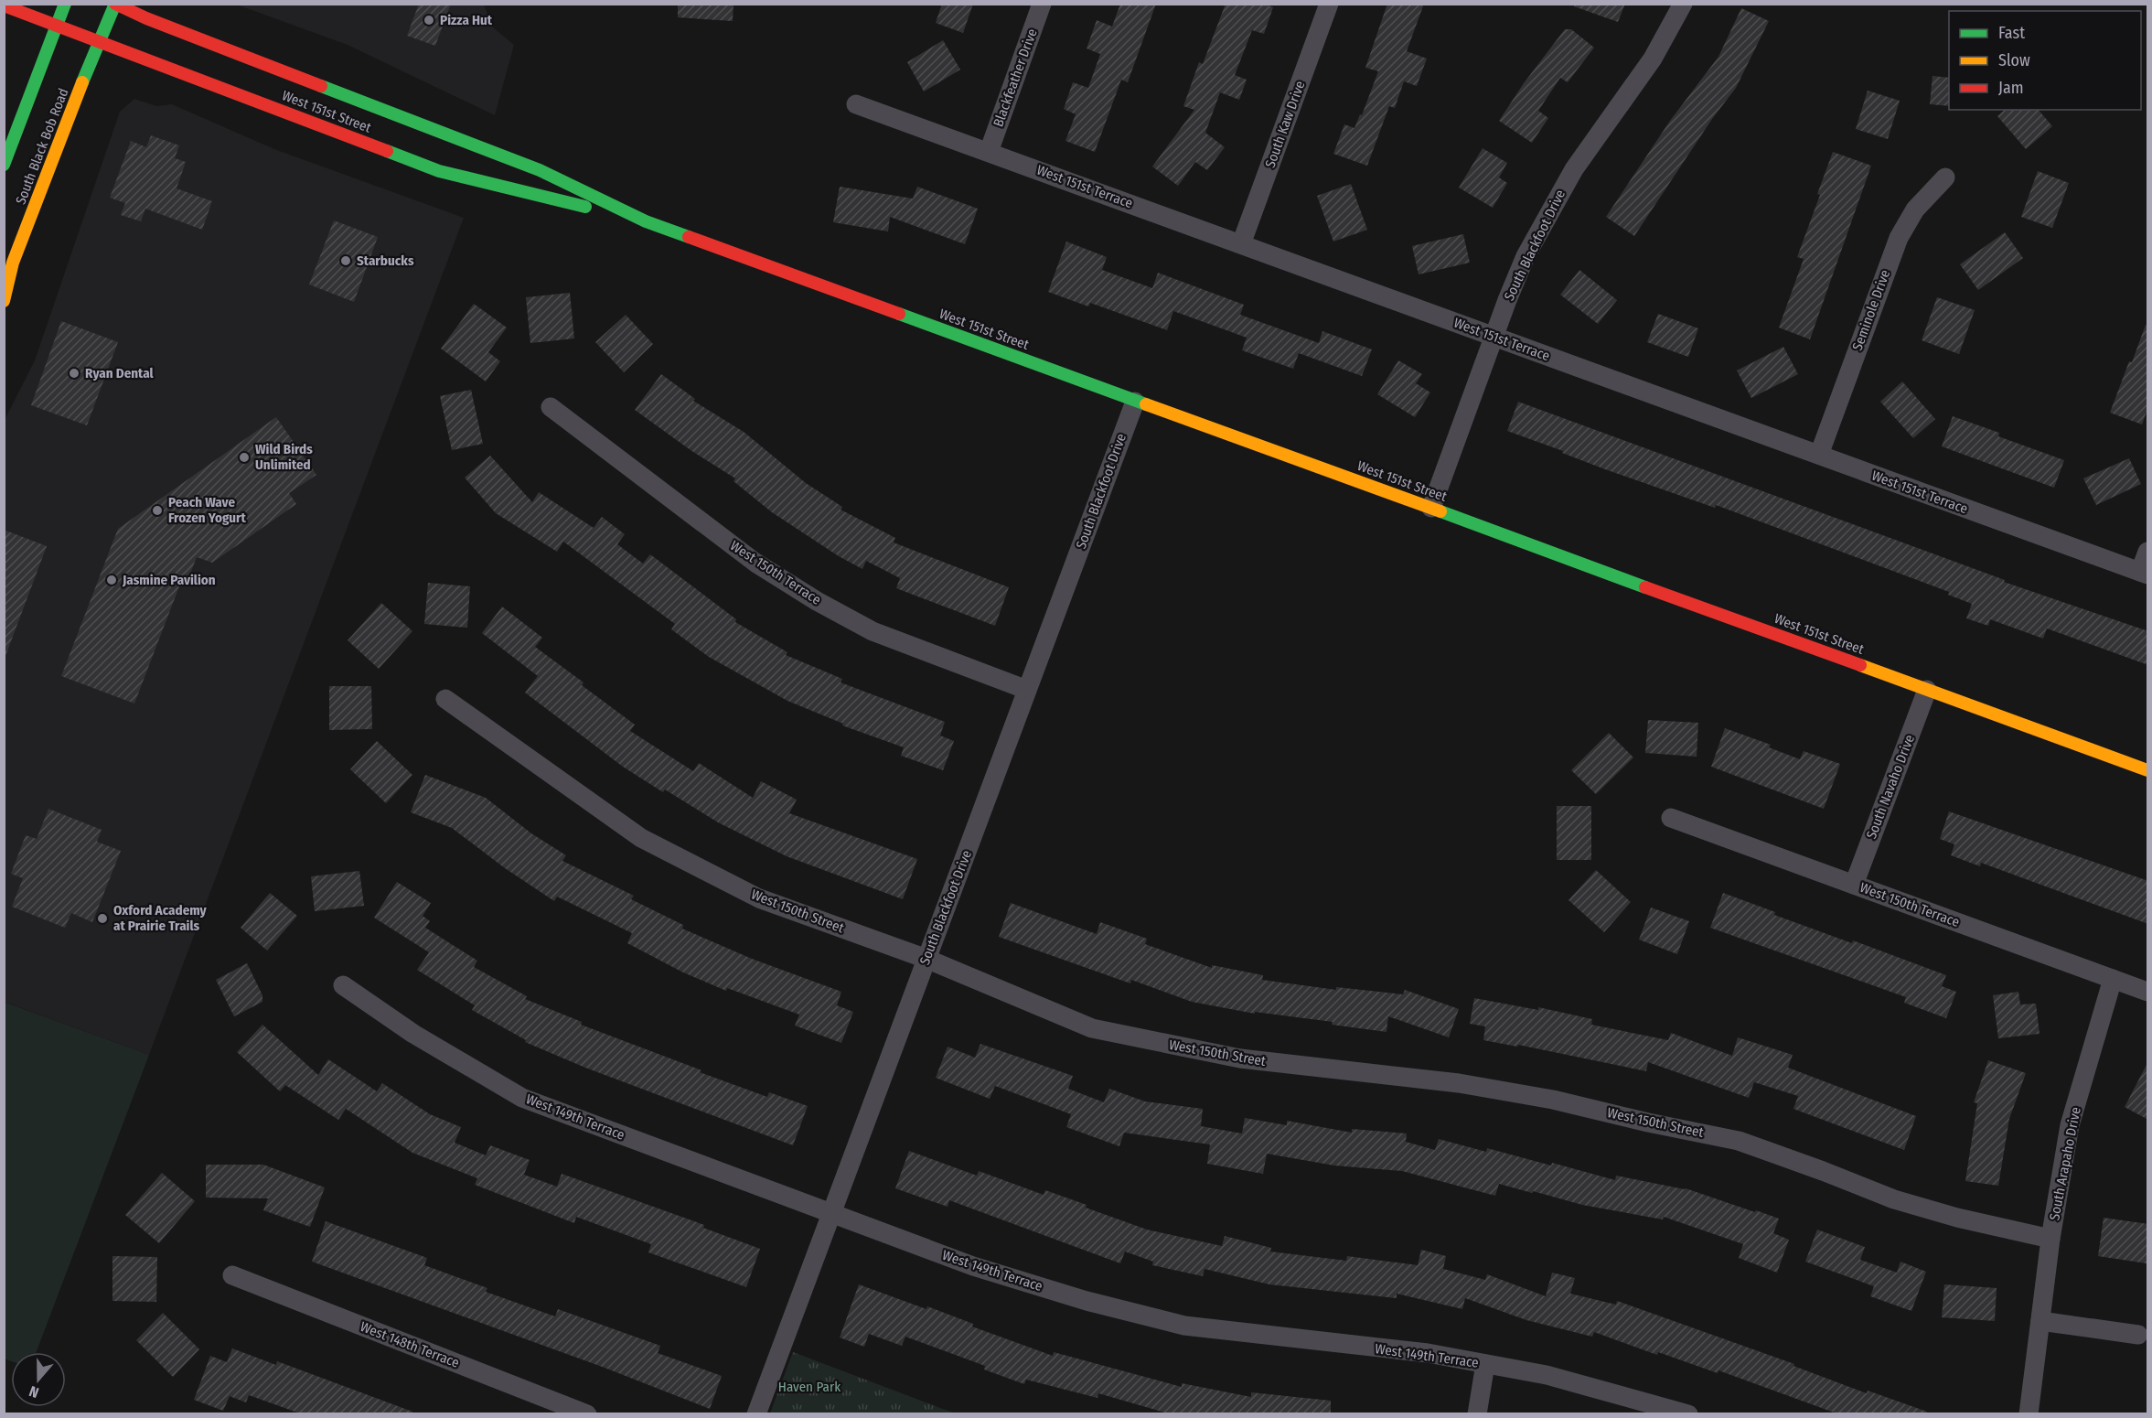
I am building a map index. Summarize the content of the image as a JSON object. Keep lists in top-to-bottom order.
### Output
{
  "streets": {
    "main road": ["West 151st Street", "South Black Bob Road"],
    "street": [
      "Blackfeather Drive",
      "South Kaw Drive",
      "West 151st Terrace",
      "South Blackfoot Drive",
      "Seminole Drive",
      "West 150th Terrace",
      "South Navaho Drive",
      "West 150th Street",
      "West 149th Terrace",
      "South Arapaho Drive",
      "West 148th Terrace"
    ]
  },
  "crossings": [
    ["Blackfeather Drive", "West 151st Terrace"],
    ["West 151st Street", "South Black Bob Road"],
    ["West 151st Street", "South Blackfoot Drive"],
    ["West 151st Street", "South Navaho Drive"],
    ["South Kaw Drive", "West 151st Terrace"],
    ["West 151st Terrace", "South Blackfoot Drive"],
    ["West 151st Terrace", "Seminole Drive"],
    ["South Blackfoot Drive", "West 150th Terrace"],
    ["South Blackfoot Drive", "West 150th Street"],
    ["South Blackfoot Drive", "West 149th Terrace"],
    ["West 150th Terrace", "South Navaho Drive"],
    ["West 150th Terrace", "South Arapaho Drive"],
    ["West 150th Street", "South Arapaho Drive"]
  ],
  "parks": ["Haven Park"],
  "places": [
    "Pizza Hut",
    "Starbucks",
    "Ryan Dental",
    "Wild Birds Unlimited",
    "Peach Wave Frozen Yogurt",
    "Jasmine Pavilion",
    "Oxford Academy at Prairie Trails"
  ],
  "legend": ["Fast", "Slow", "Jam"],
  "north": "bottom"
}
